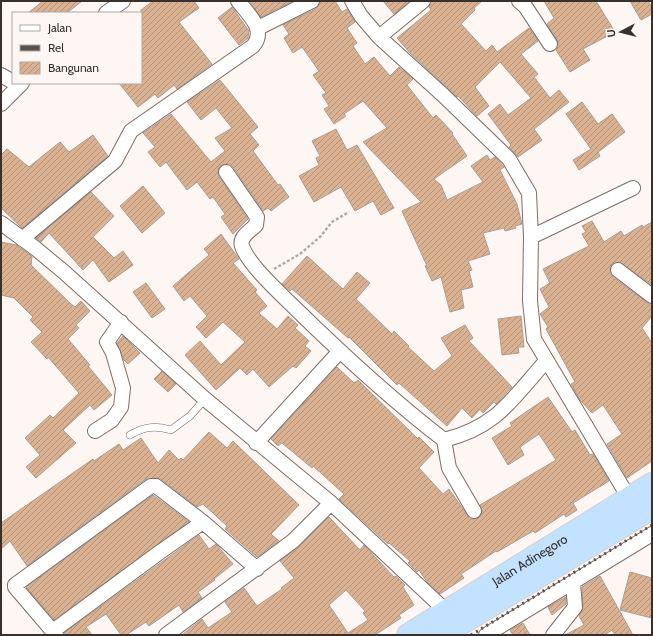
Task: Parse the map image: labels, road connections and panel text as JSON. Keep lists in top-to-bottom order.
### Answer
{
  "streets": {
    "highway": ["Jalan Adinegoro"]
  },
  "legend": ["Jalan", "Rel", "Bangunan"],
  "north": "left"
}
